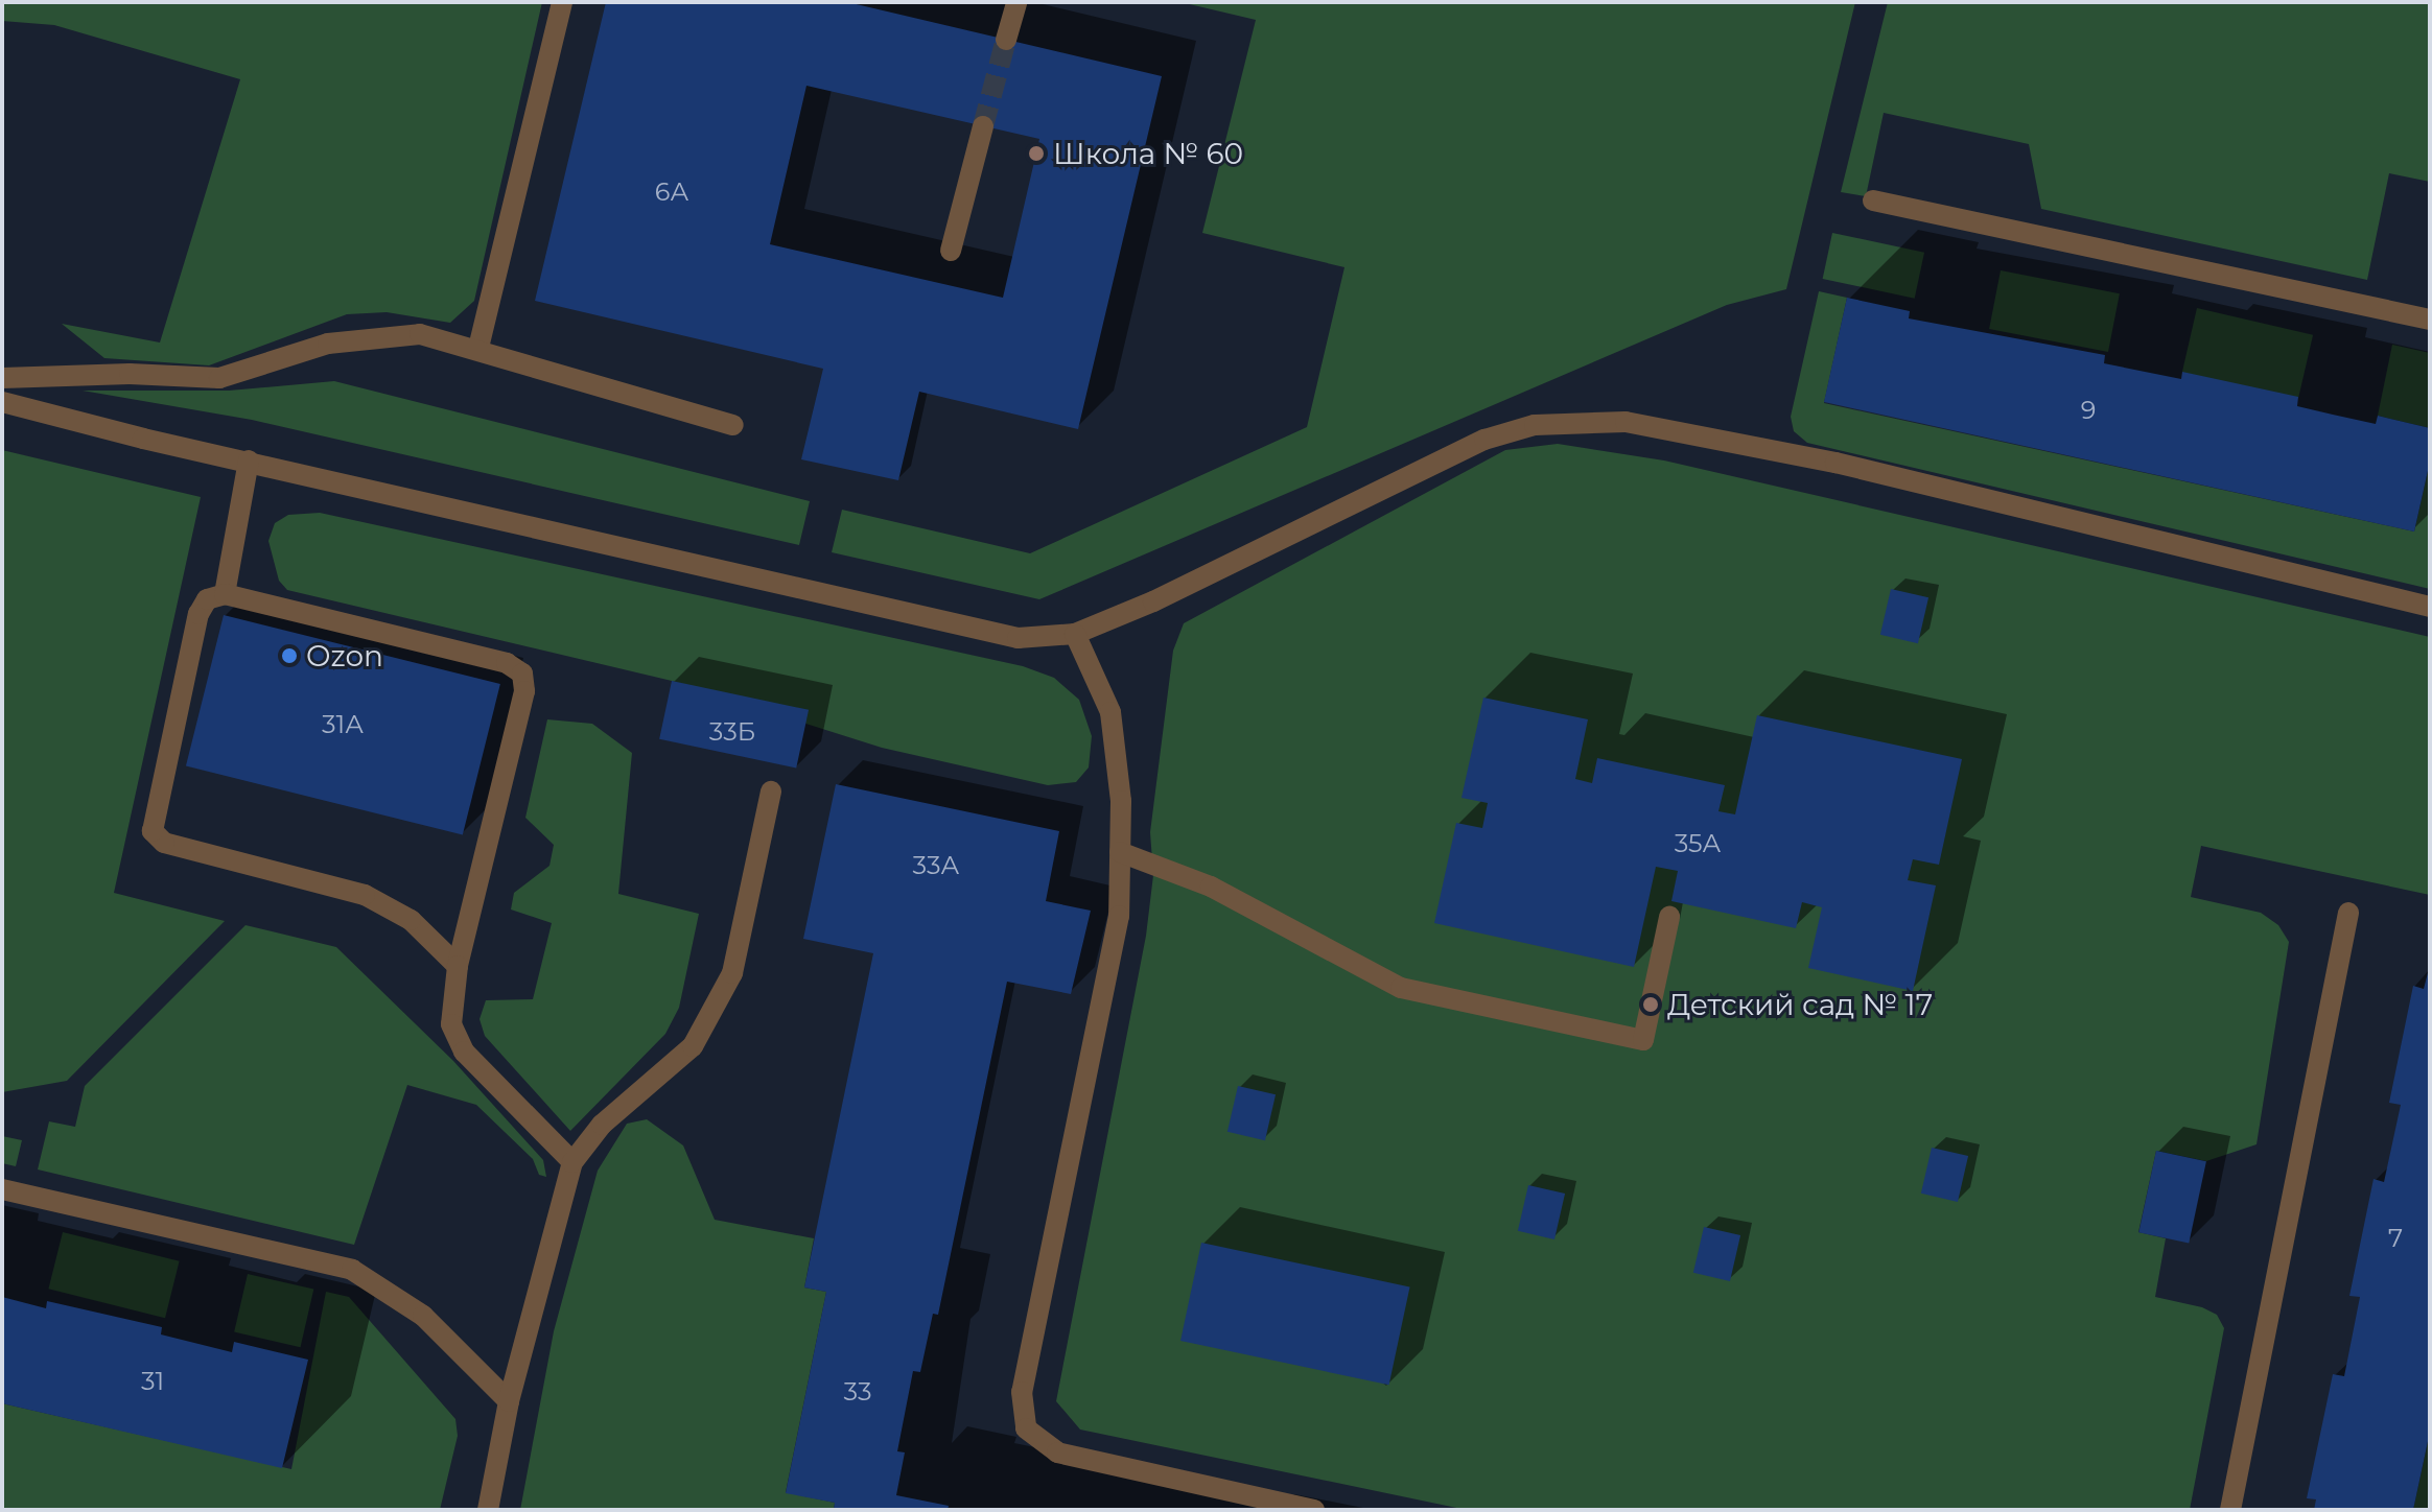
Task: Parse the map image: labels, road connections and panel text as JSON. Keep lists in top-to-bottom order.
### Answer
{
  "places": ["Школа № 60", "Ozon", "Детский сад № 17"],
  "house_numbers": [
    "6А",
    "9",
    "31А",
    "33Б",
    "35А",
    "33А",
    "7",
    "31",
    "33"
  ]
}
